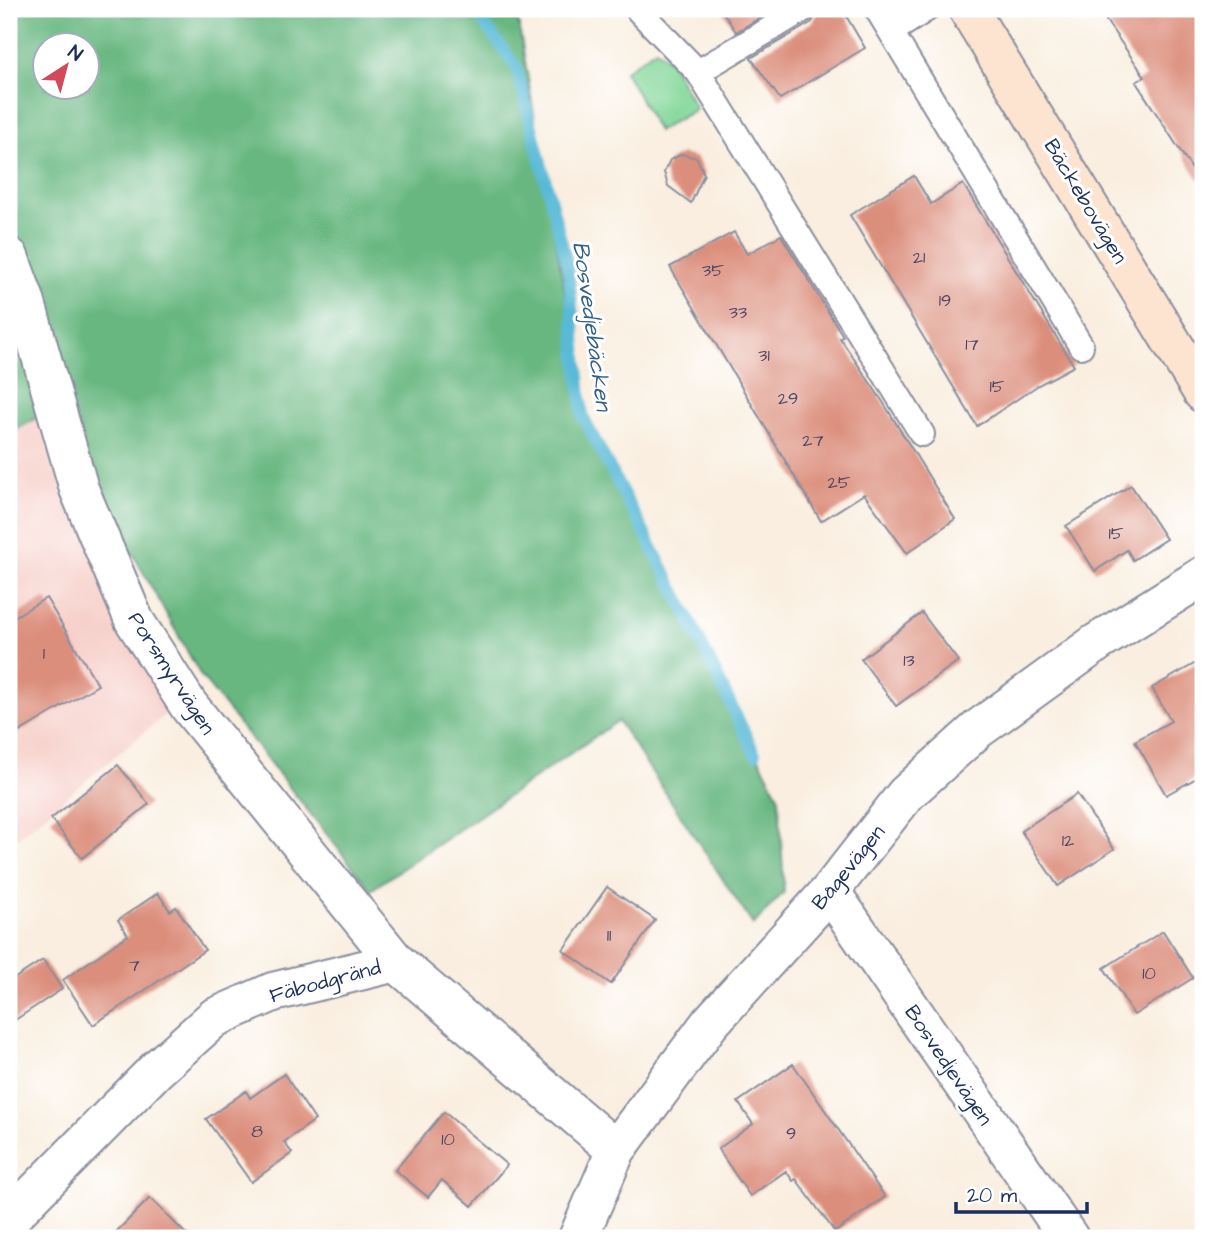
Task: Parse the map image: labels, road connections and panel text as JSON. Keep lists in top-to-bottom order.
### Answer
{
  "streets": {
    "street": [
      "Bäckebovägen",
      "Porsmyrvägen",
      "Bågevägen",
      "Fäbodgränd",
      "Bosvedjevägen"
    ]
  },
  "crossings": [
    ["Porsmyrvägen", "Fäbodgränd"],
    ["Bågevägen", "Fäbodgränd"],
    ["Bågevägen", "Bosvedjevägen"]
  ],
  "water": ["Bosvedjebäcken"],
  "house_numbers": [
    "21",
    "35",
    "19",
    "33",
    "17",
    "31",
    "15",
    "29",
    "27",
    "25",
    "15",
    "1",
    "13",
    "12",
    "11",
    "7",
    "10",
    "8",
    "9",
    "10"
  ],
  "scale_bar": "20 m",
  "north": "top right"
}
